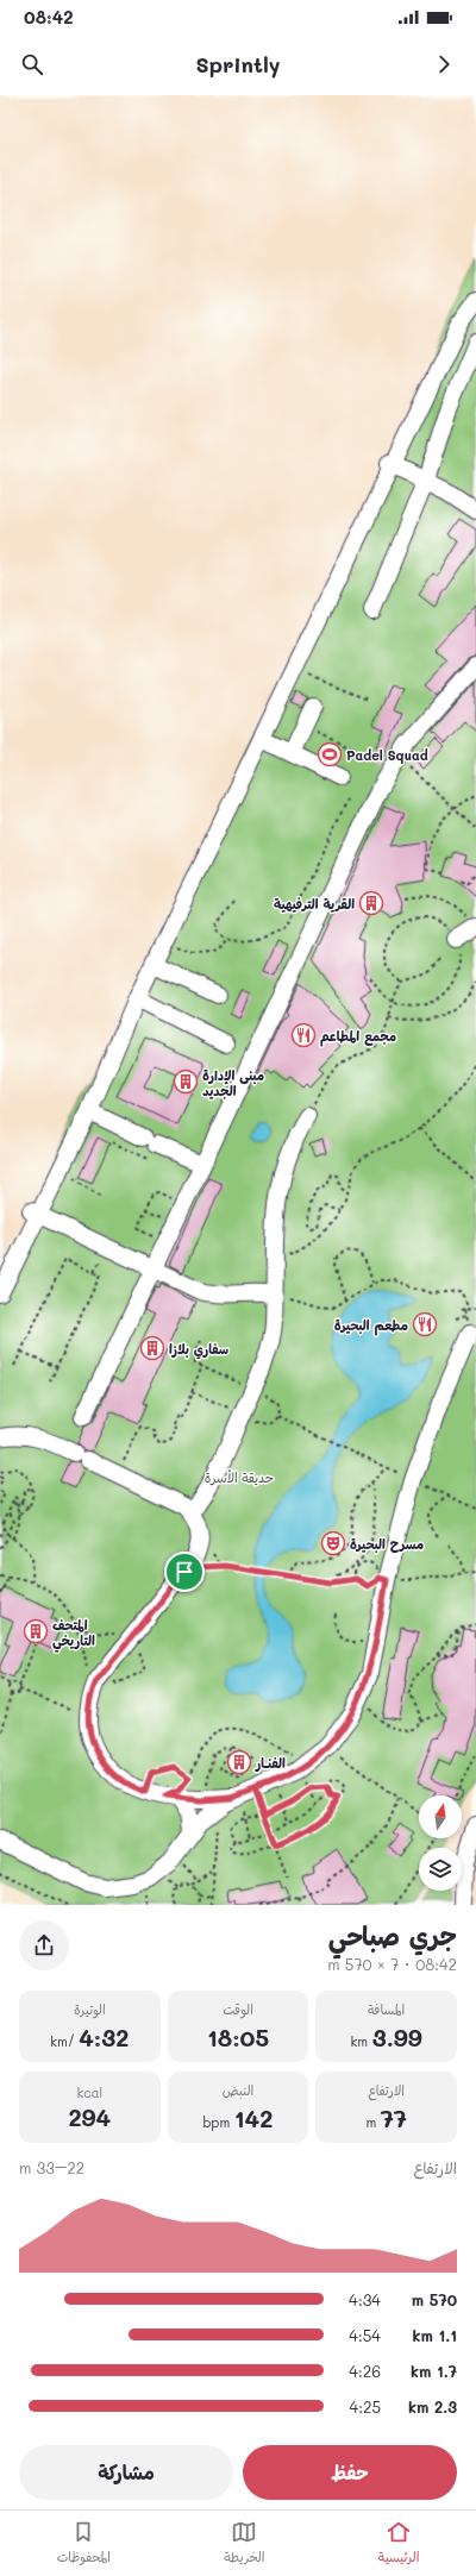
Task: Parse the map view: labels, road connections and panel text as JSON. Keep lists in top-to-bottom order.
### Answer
{
  "parks": ["حديقة الأسرة"],
  "places": {
    "sports": ["Padel Squad"],
    "building": [
      "القرية الترفيهية",
      "مبنى الإدارة الجديد",
      "سفاري بلازا",
      "المتحف التاريخي",
      "الفنـار"
    ],
    "restaurant": ["مجمع المطاعم", "مطعم البحيرة"],
    "theatre": ["مسرح البحيرة"]
  },
  "north": "top",
  "page": {
    "status": "08:42",
    "header": "Sprintly",
    "heading": ["جري صباحي", "08:42 · 7 × 570 m"],
    "stats": [
      ["المسافة", "3.99 km"],
      ["الوقت", "18:05"],
      ["الوتيرة", "4:32 /km"],
      ["الارتفاع", "77 m"],
      ["النبض", "142 bpm"],
      ["kcal", "294"]
    ],
    "chart": ["الارتفاع", "22–33 m"],
    "list": [
      {
        "name": "570 m",
        "note": "4:34"
      },
      {
        "name": "1.1 km",
        "note": "4:54"
      },
      {
        "name": "1.7 km",
        "note": "4:26"
      },
      {
        "name": "2.3 km",
        "note": "4:25"
      }
    ],
    "buttons": ["حفظ", "مشاركة"],
    "tabs": ["الرئيسية", "الخريطة", "المحفوظات"]
  }
}
